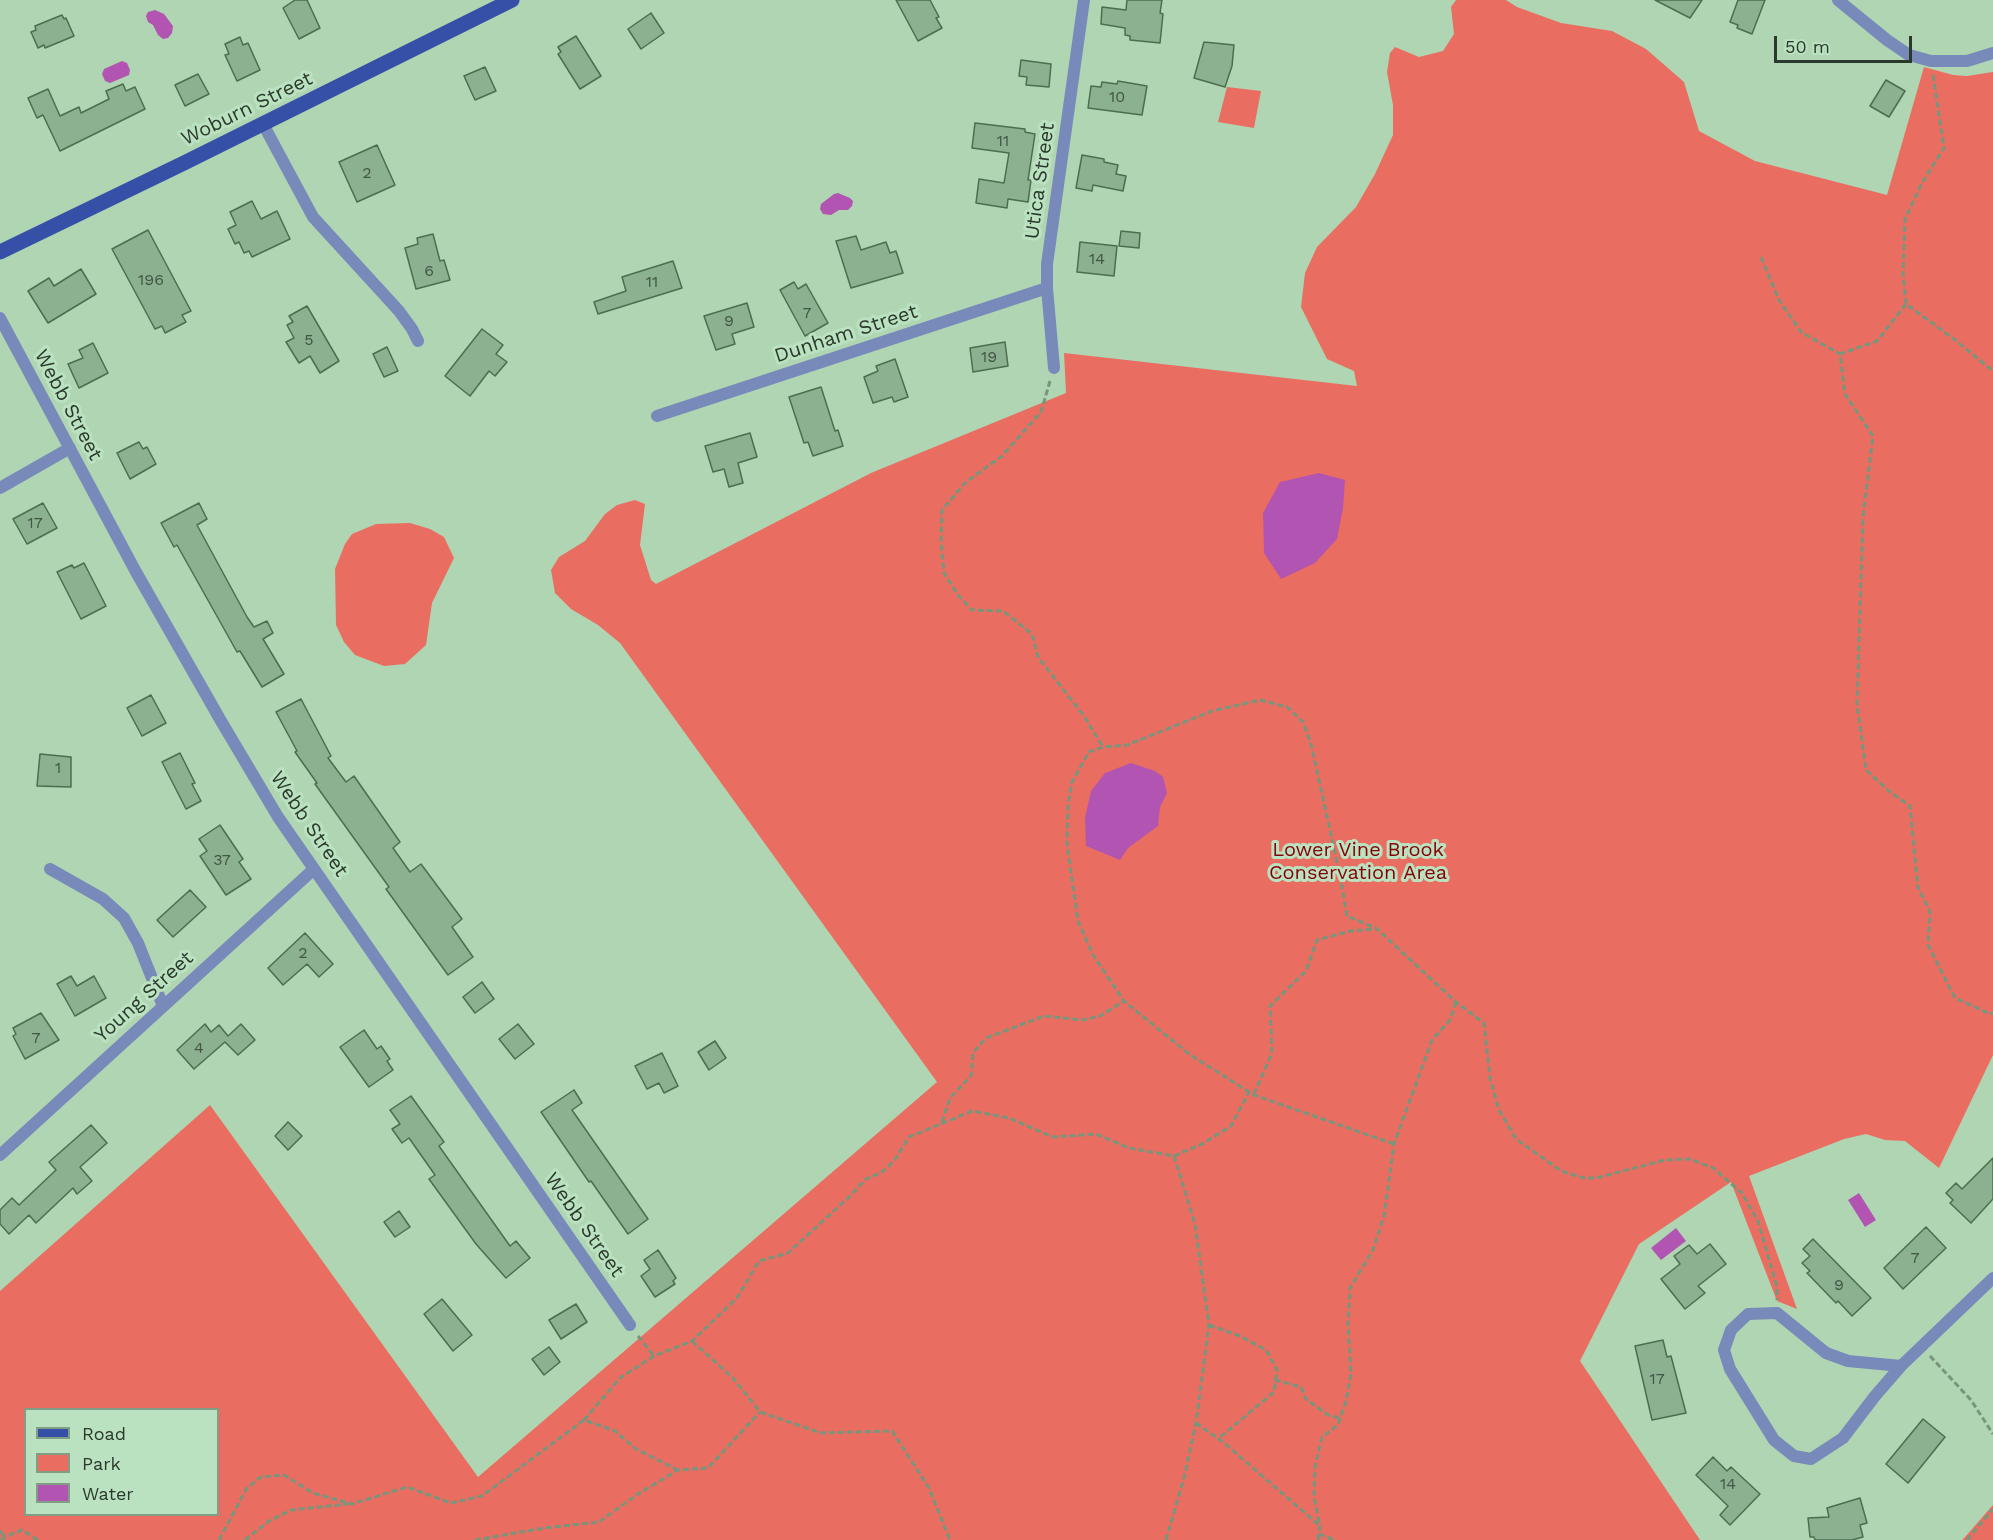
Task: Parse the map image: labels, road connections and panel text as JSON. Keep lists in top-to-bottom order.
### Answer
{
  "streets": {
    "main road": ["Woburn Street"],
    "street": [
      "Utica Street",
      "Dunham Street",
      "Webb Street",
      "Young Street"
    ]
  },
  "crossings": [
    ["Utica Street", "Dunham Street"],
    ["Webb Street", "Young Street"]
  ],
  "parks": ["Lower Vine Brook Conservation Area"],
  "house_numbers": [
    "10",
    "11",
    "2",
    "14",
    "6",
    "196",
    "11",
    "7",
    "9",
    "5",
    "19",
    "17",
    "1",
    "37",
    "2",
    "7",
    "4",
    "7",
    "9",
    "17",
    "14"
  ],
  "legend": ["Road", "Park", "Water"],
  "scale_bar": "50 m"
}
